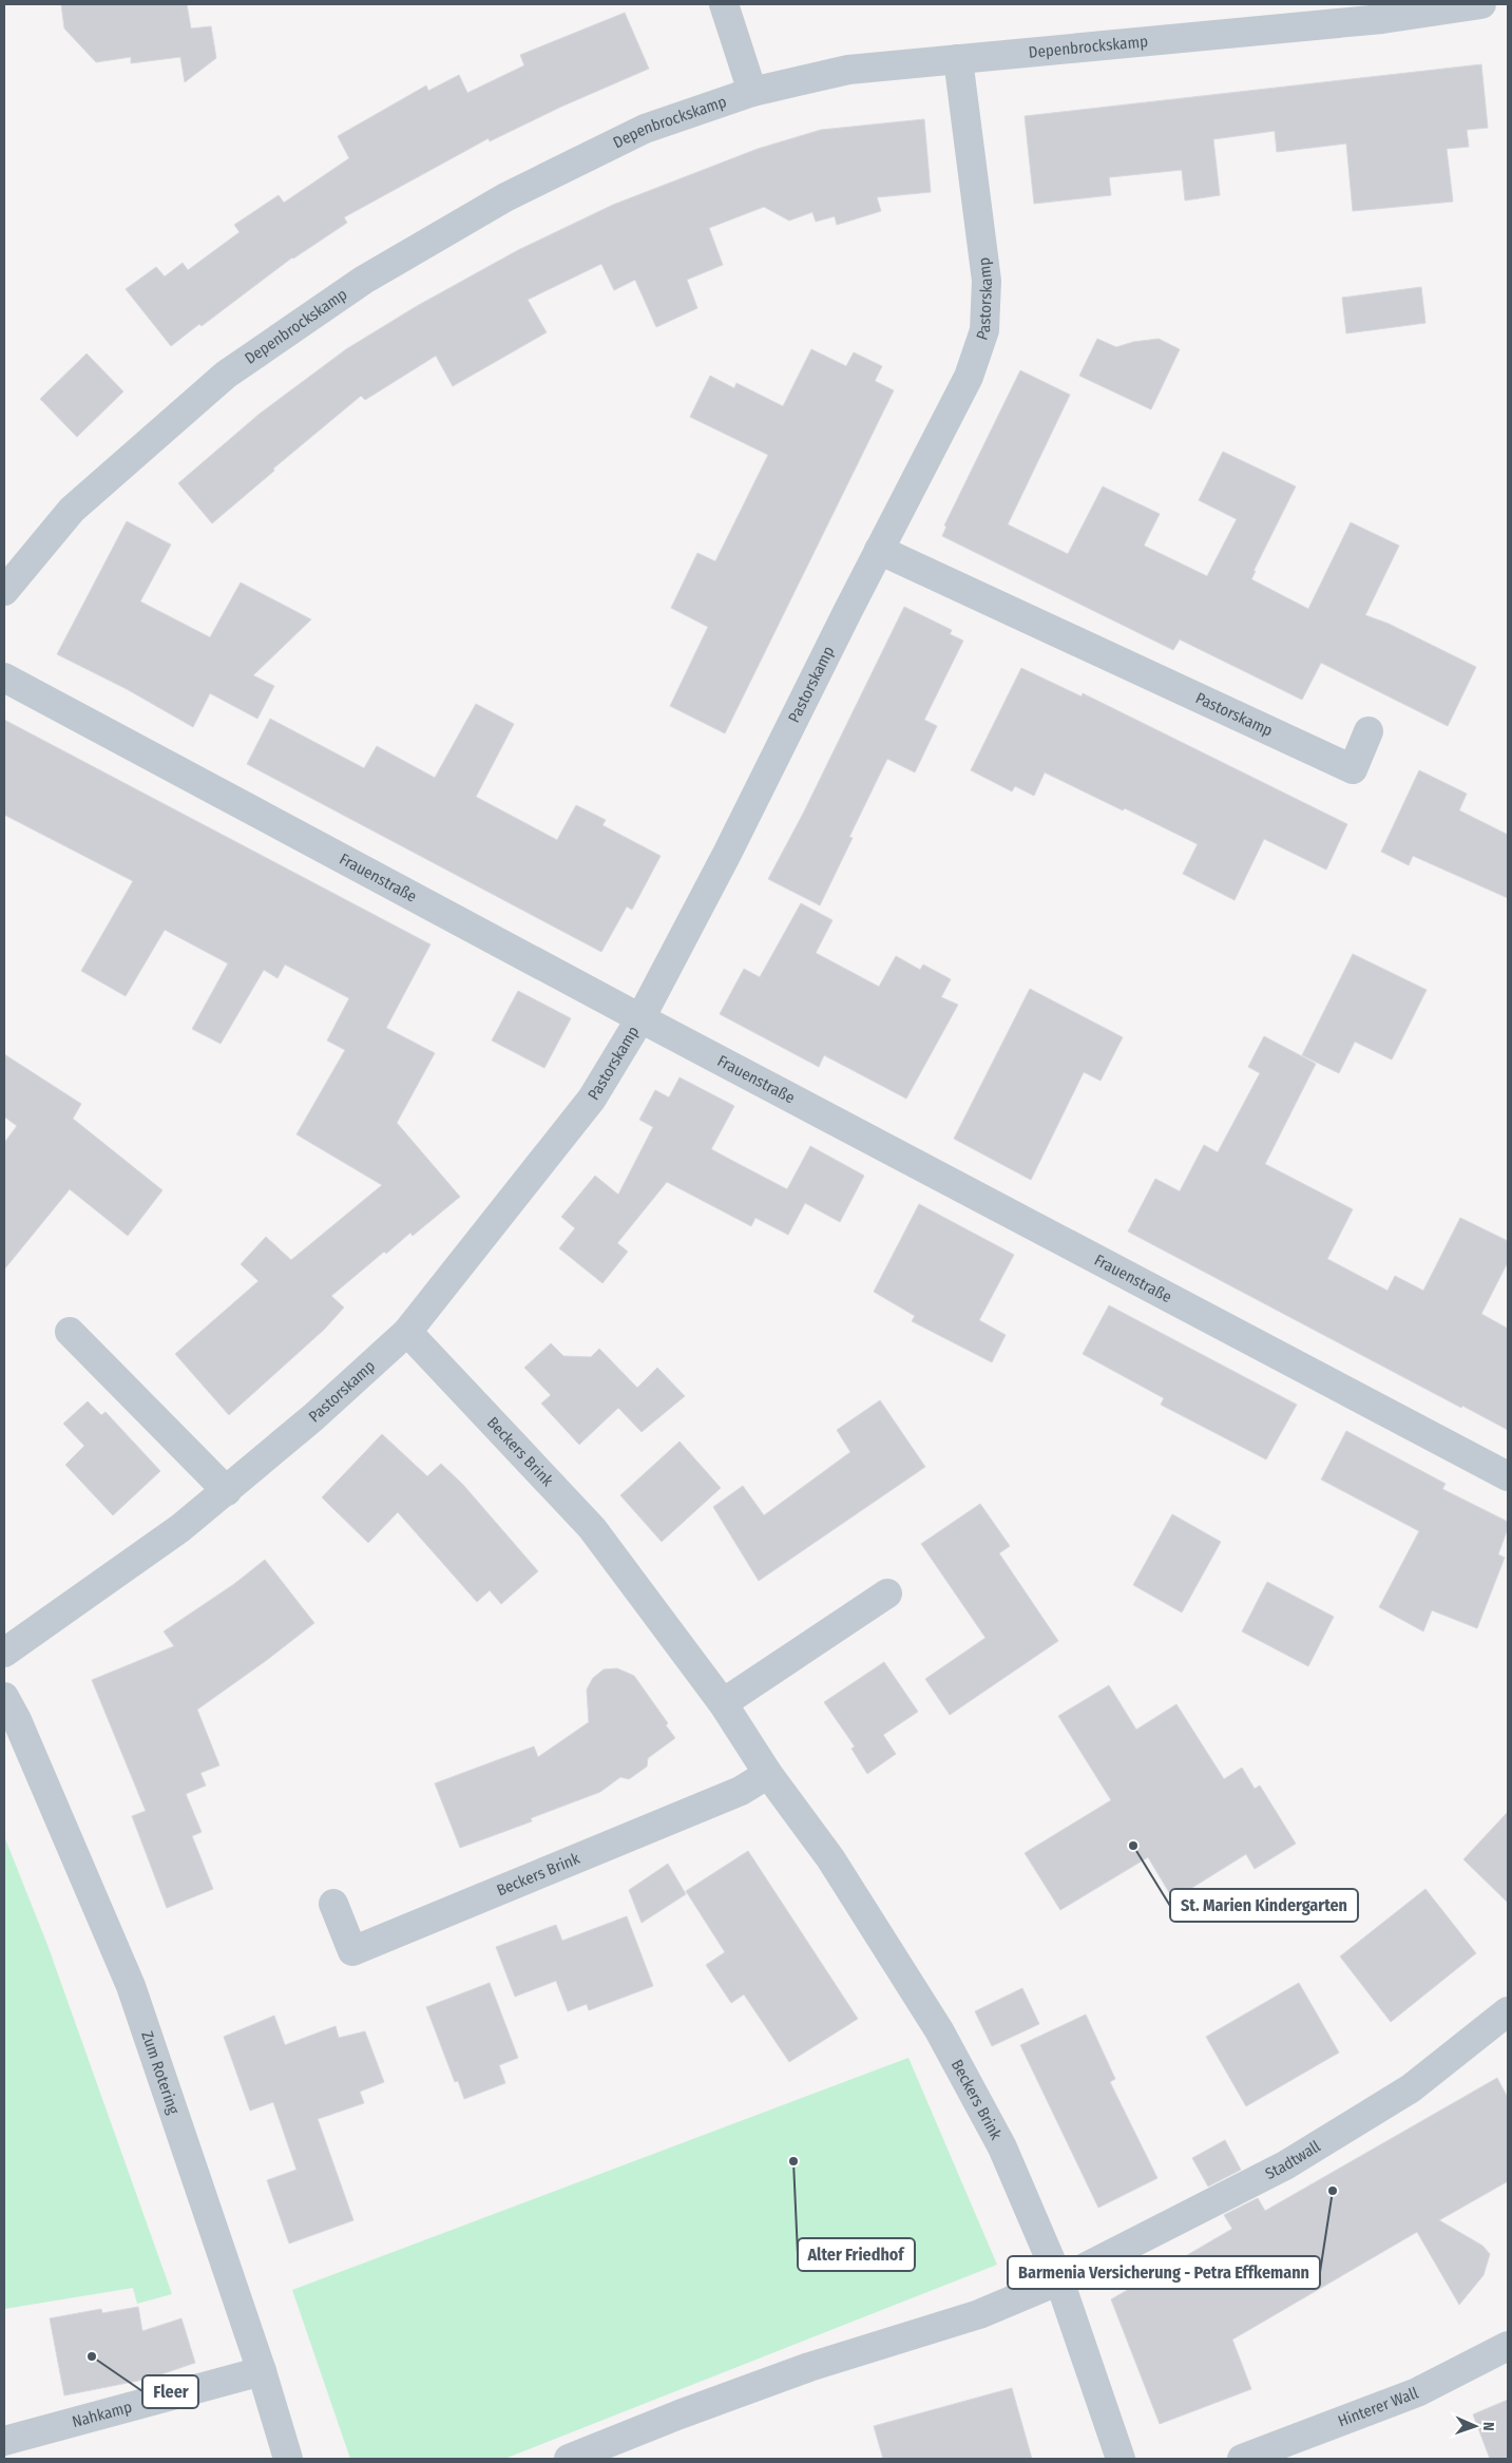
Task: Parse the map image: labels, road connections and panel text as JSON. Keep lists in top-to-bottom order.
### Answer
{
  "streets": {
    "street": [
      "Depenbrockskamp",
      "Pastorskamp",
      "Frauenstraße",
      "Beckers Brink",
      "Zum Rotering",
      "Stadtwall",
      "Hinterer Wall",
      "Nahkamp"
    ]
  },
  "crossings": [
    ["Depenbrockskamp", "Pastorskamp"],
    ["Pastorskamp", "Frauenstraße"],
    ["Pastorskamp", "Beckers Brink"],
    ["Beckers Brink", "Stadtwall"],
    ["Zum Rotering", "Nahkamp"]
  ],
  "places": [
    "St. Marien Kindergarten",
    "Alter Friedhof",
    "Barmenia Versicherung - Petra Effkemann",
    "Fleer"
  ],
  "north": "right"
}
